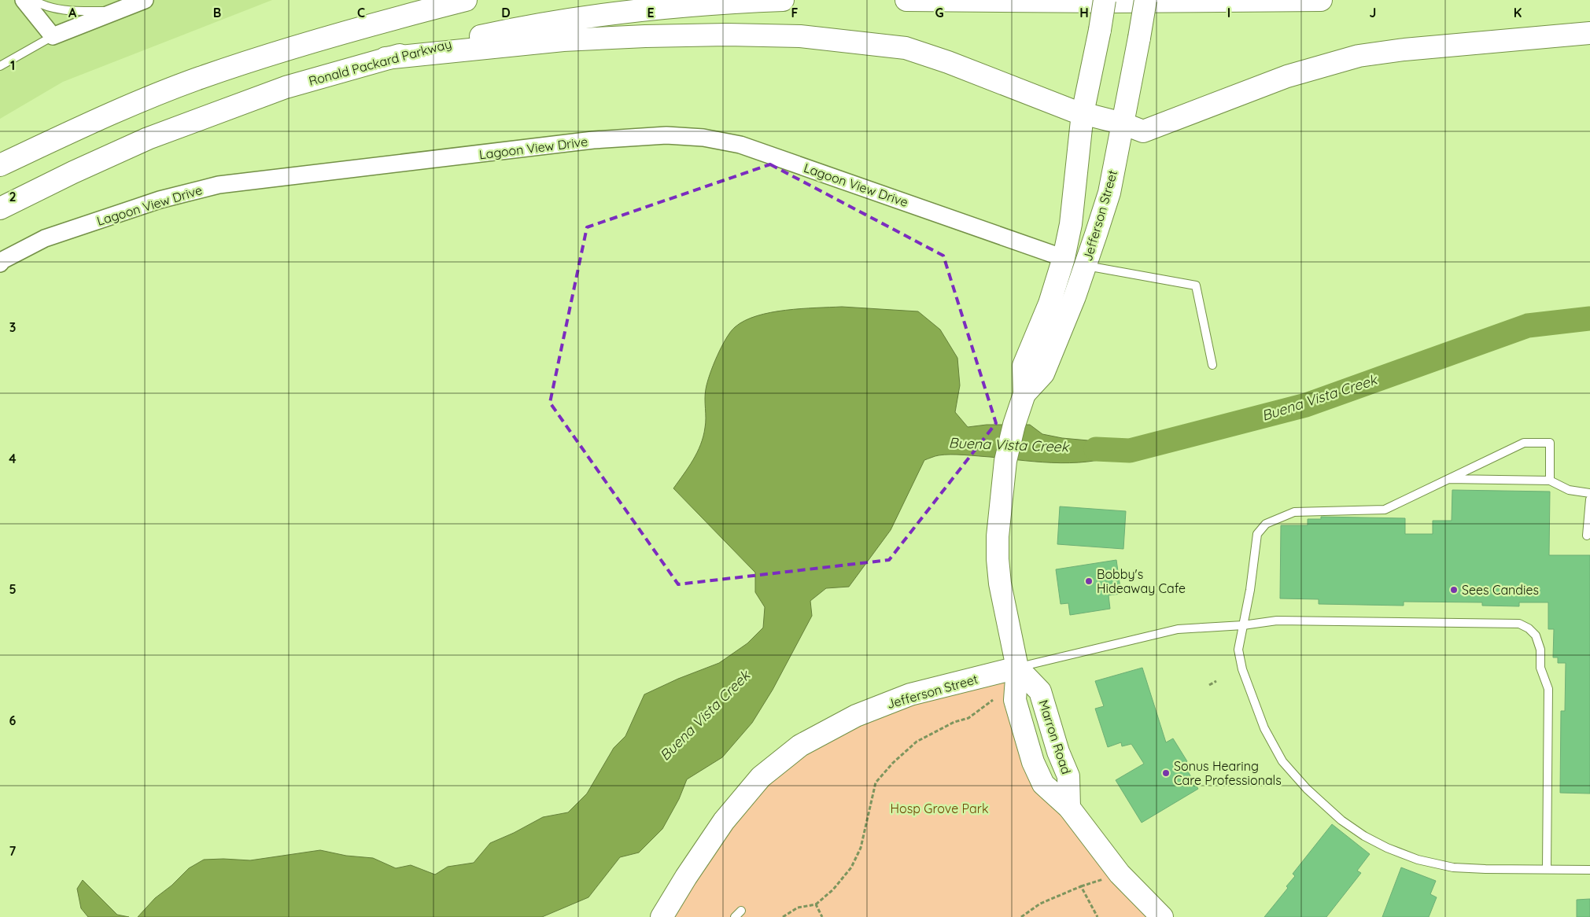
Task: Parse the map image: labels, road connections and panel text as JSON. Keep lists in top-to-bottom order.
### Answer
{
  "streets": {
    "main road": ["Ronald Packard Parkway", "Jefferson Street", "Marron Road"],
    "street": ["Lagoon View Drive"]
  },
  "crossings": [
    ["Lagoon View Drive", "Jefferson Street"],
    ["Jefferson Street", "Marron Road"]
  ],
  "water": ["Buena Vista Creek"],
  "parks": ["Hosp Grove Park"],
  "places": ["Bobby's Hideaway Cafe", "Sees Candies", "Sonus Hearing Care Professionals"],
  "grid": {
    "columns": [
      "A",
      "B",
      "C",
      "D",
      "E",
      "F",
      "G",
      "H",
      "I",
      "J",
      "K"
    ],
    "rows": [
      "1",
      "2",
      "3",
      "4",
      "5",
      "6",
      "7"
    ]
  }
}
